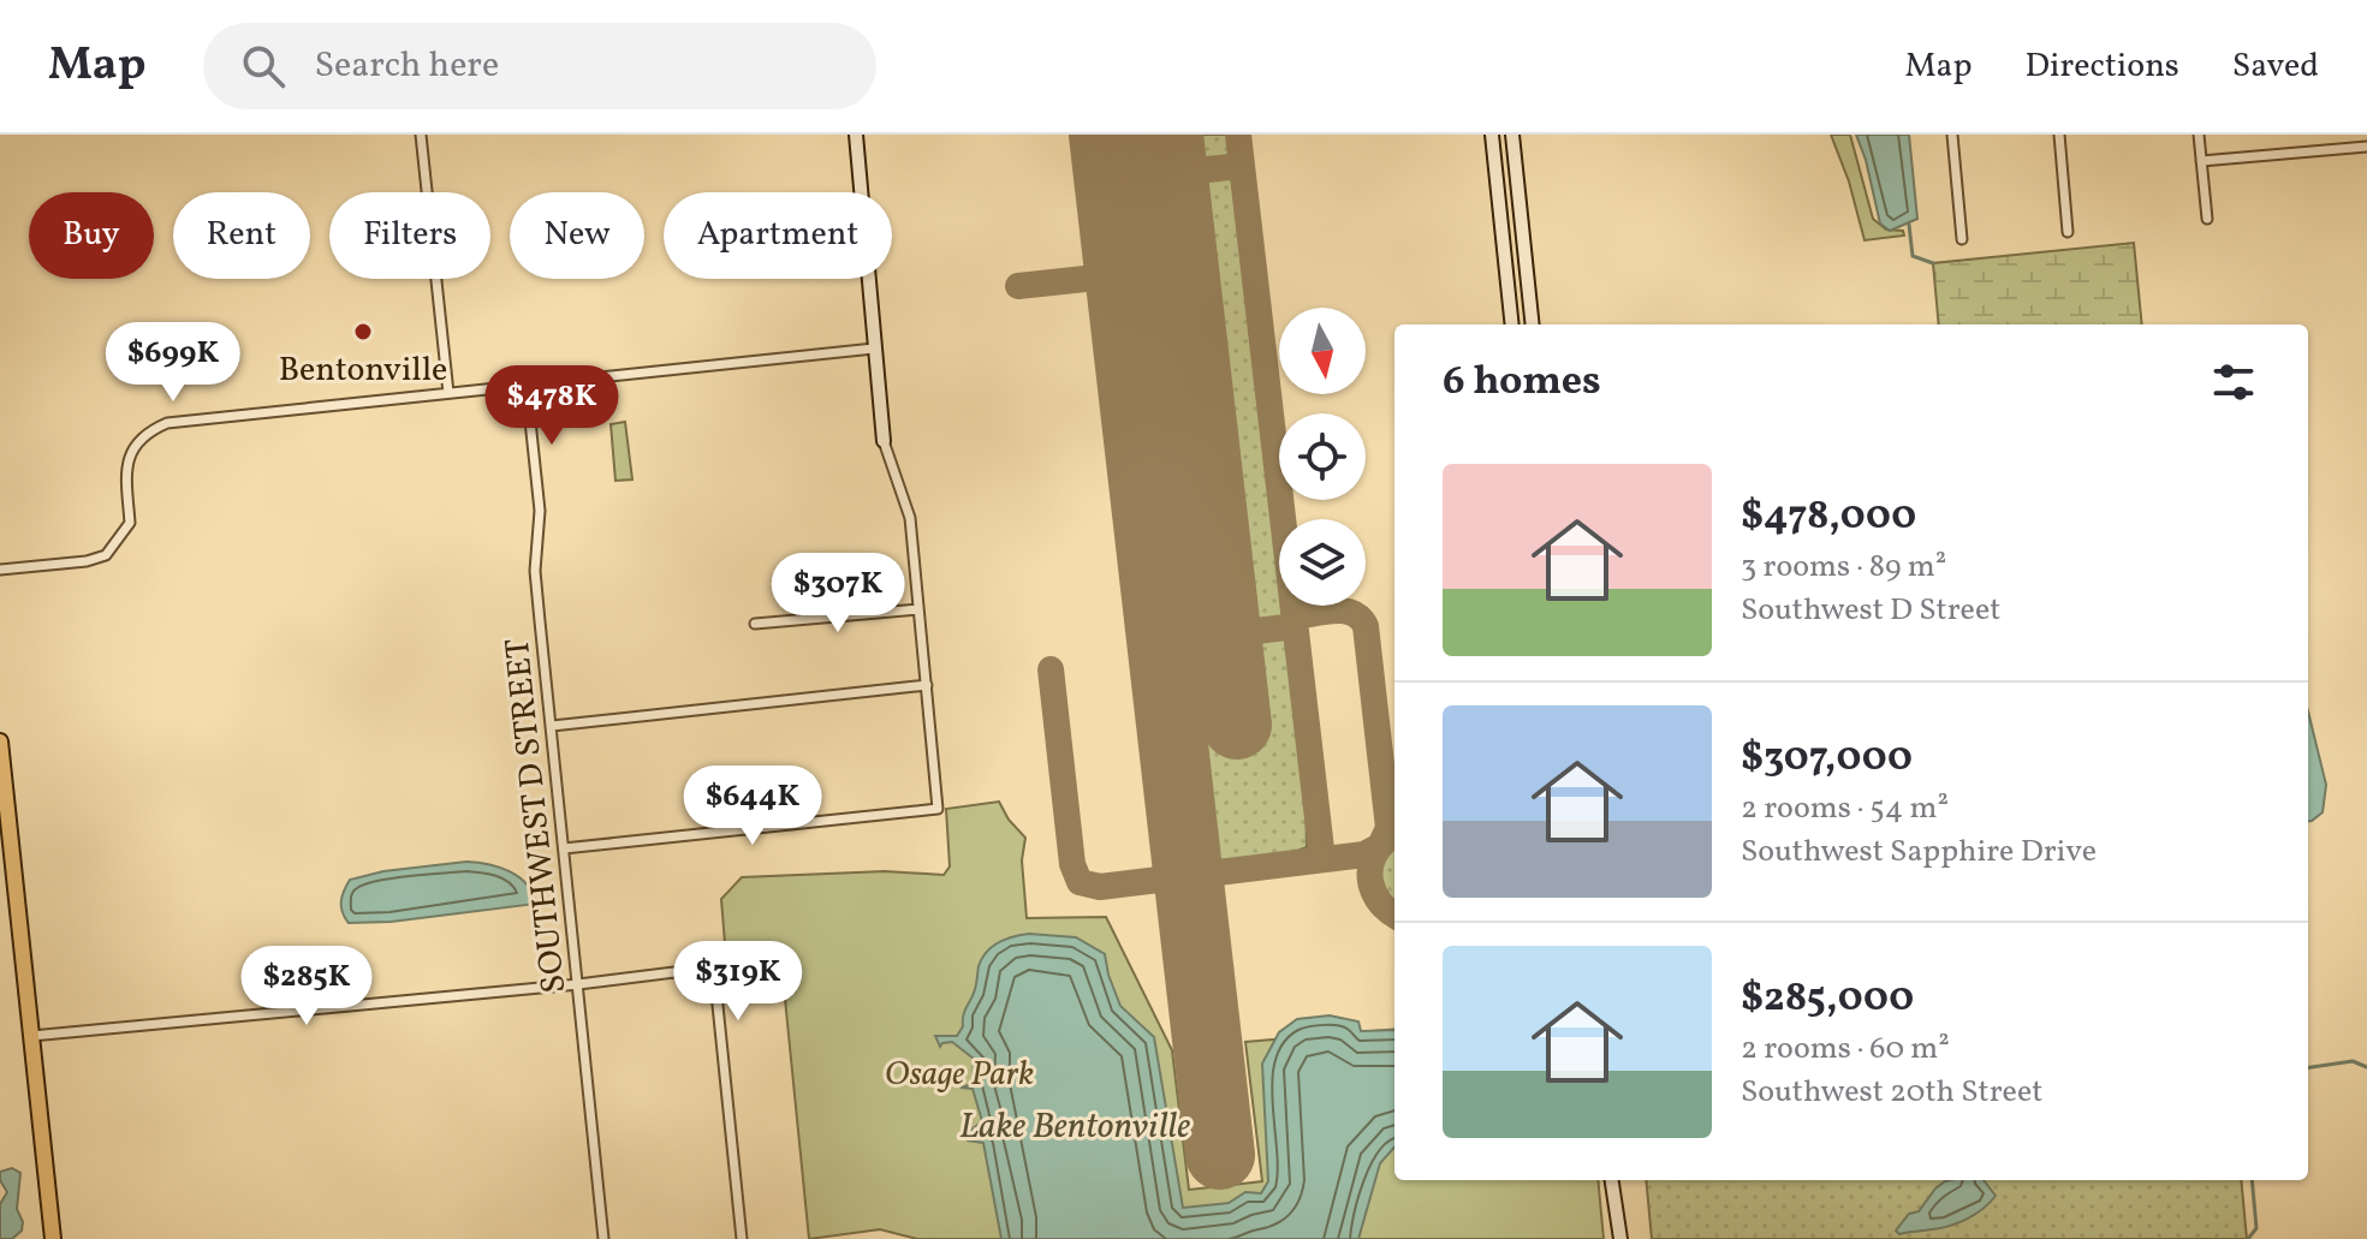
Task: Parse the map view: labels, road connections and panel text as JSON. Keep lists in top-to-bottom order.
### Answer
{
  "streets": {
    "street": ["SOUTHWEST D STREET"]
  },
  "water": ["Lake Bentonville"],
  "parks": ["Osage Park"],
  "places": ["Bentonville"],
  "north": "bottom",
  "page": {
    "header": "Map",
    "search": "Search here",
    "nav": ["Map", "Directions", "Saved"],
    "chip": [
      "Buy",
      "Rent",
      "Filters",
      "New",
      "Apartment"
    ],
    "price": [
      "$699K",
      "$478K",
      "$307K",
      "$644K",
      "$319K",
      "$285K"
    ],
    "heading": "6 homes",
    "list": [
      {
        "name": "$478,000",
        "note": "3 rooms · 89 m² · Southwest D Street"
      },
      {
        "name": "$307,000",
        "note": "2 rooms · 54 m² · Southwest Sapphire Drive"
      },
      {
        "name": "$285,000",
        "note": "2 rooms · 60 m² · Southwest 20th Street"
      }
    ]
  }
}
